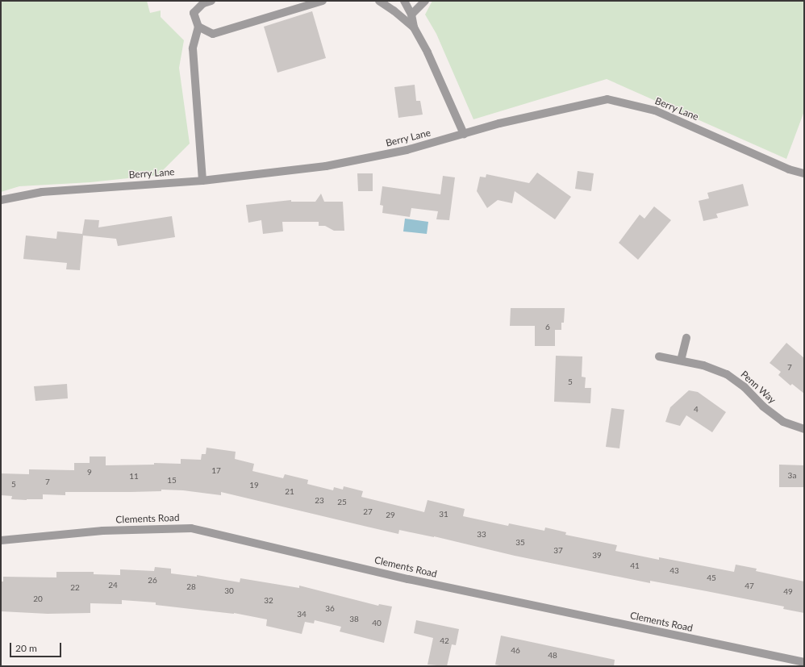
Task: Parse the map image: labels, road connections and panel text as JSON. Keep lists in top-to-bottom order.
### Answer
{
  "streets": {
    "street": ["Berry Lane", "Penn Way", "Clements Road"]
  },
  "house_numbers": [
    "6",
    "7",
    "5",
    "4",
    "17",
    "9",
    "3a",
    "11",
    "15",
    "7",
    "5",
    "19",
    "21",
    "23",
    "25",
    "27",
    "31",
    "29",
    "33",
    "35",
    "37",
    "39",
    "41",
    "43",
    "45",
    "26",
    "24",
    "47",
    "28",
    "22",
    "30",
    "49",
    "20",
    "32",
    "36",
    "34",
    "38",
    "40",
    "42",
    "46",
    "48"
  ],
  "scale_bar": "20 m"
}
